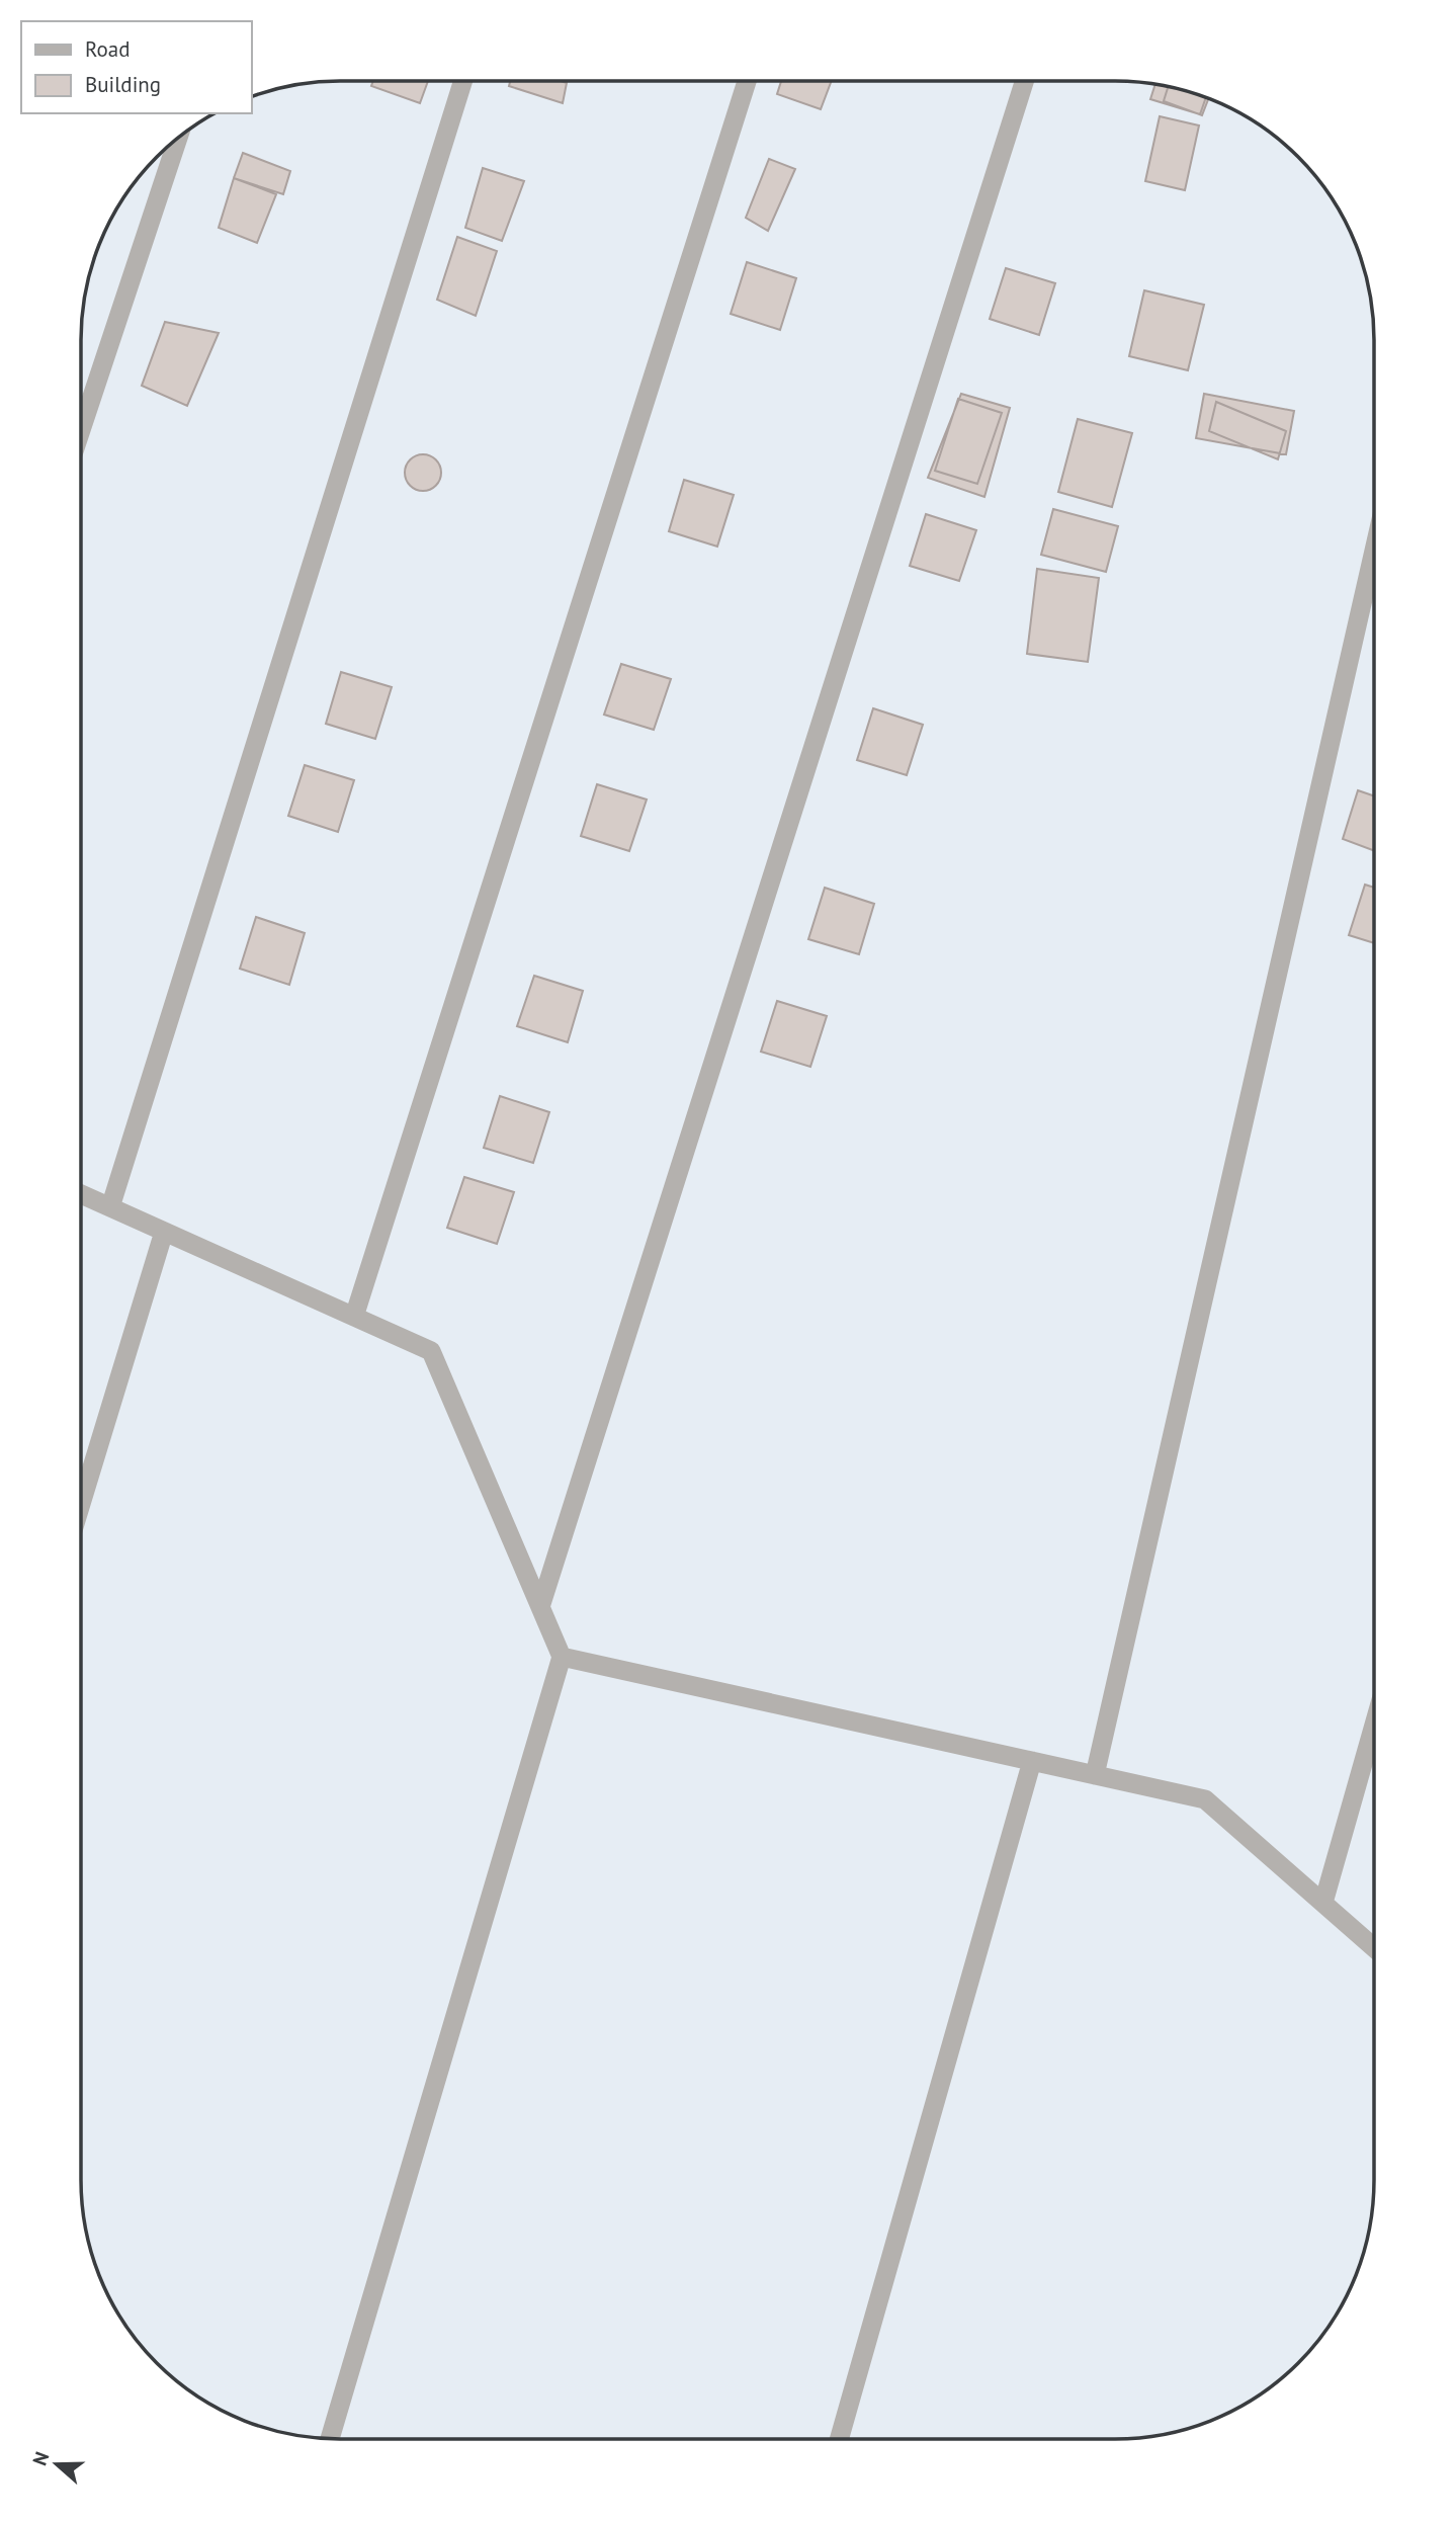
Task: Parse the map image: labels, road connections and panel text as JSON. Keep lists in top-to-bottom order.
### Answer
{
  "legend": ["Road", "Building"],
  "north": "left"
}
